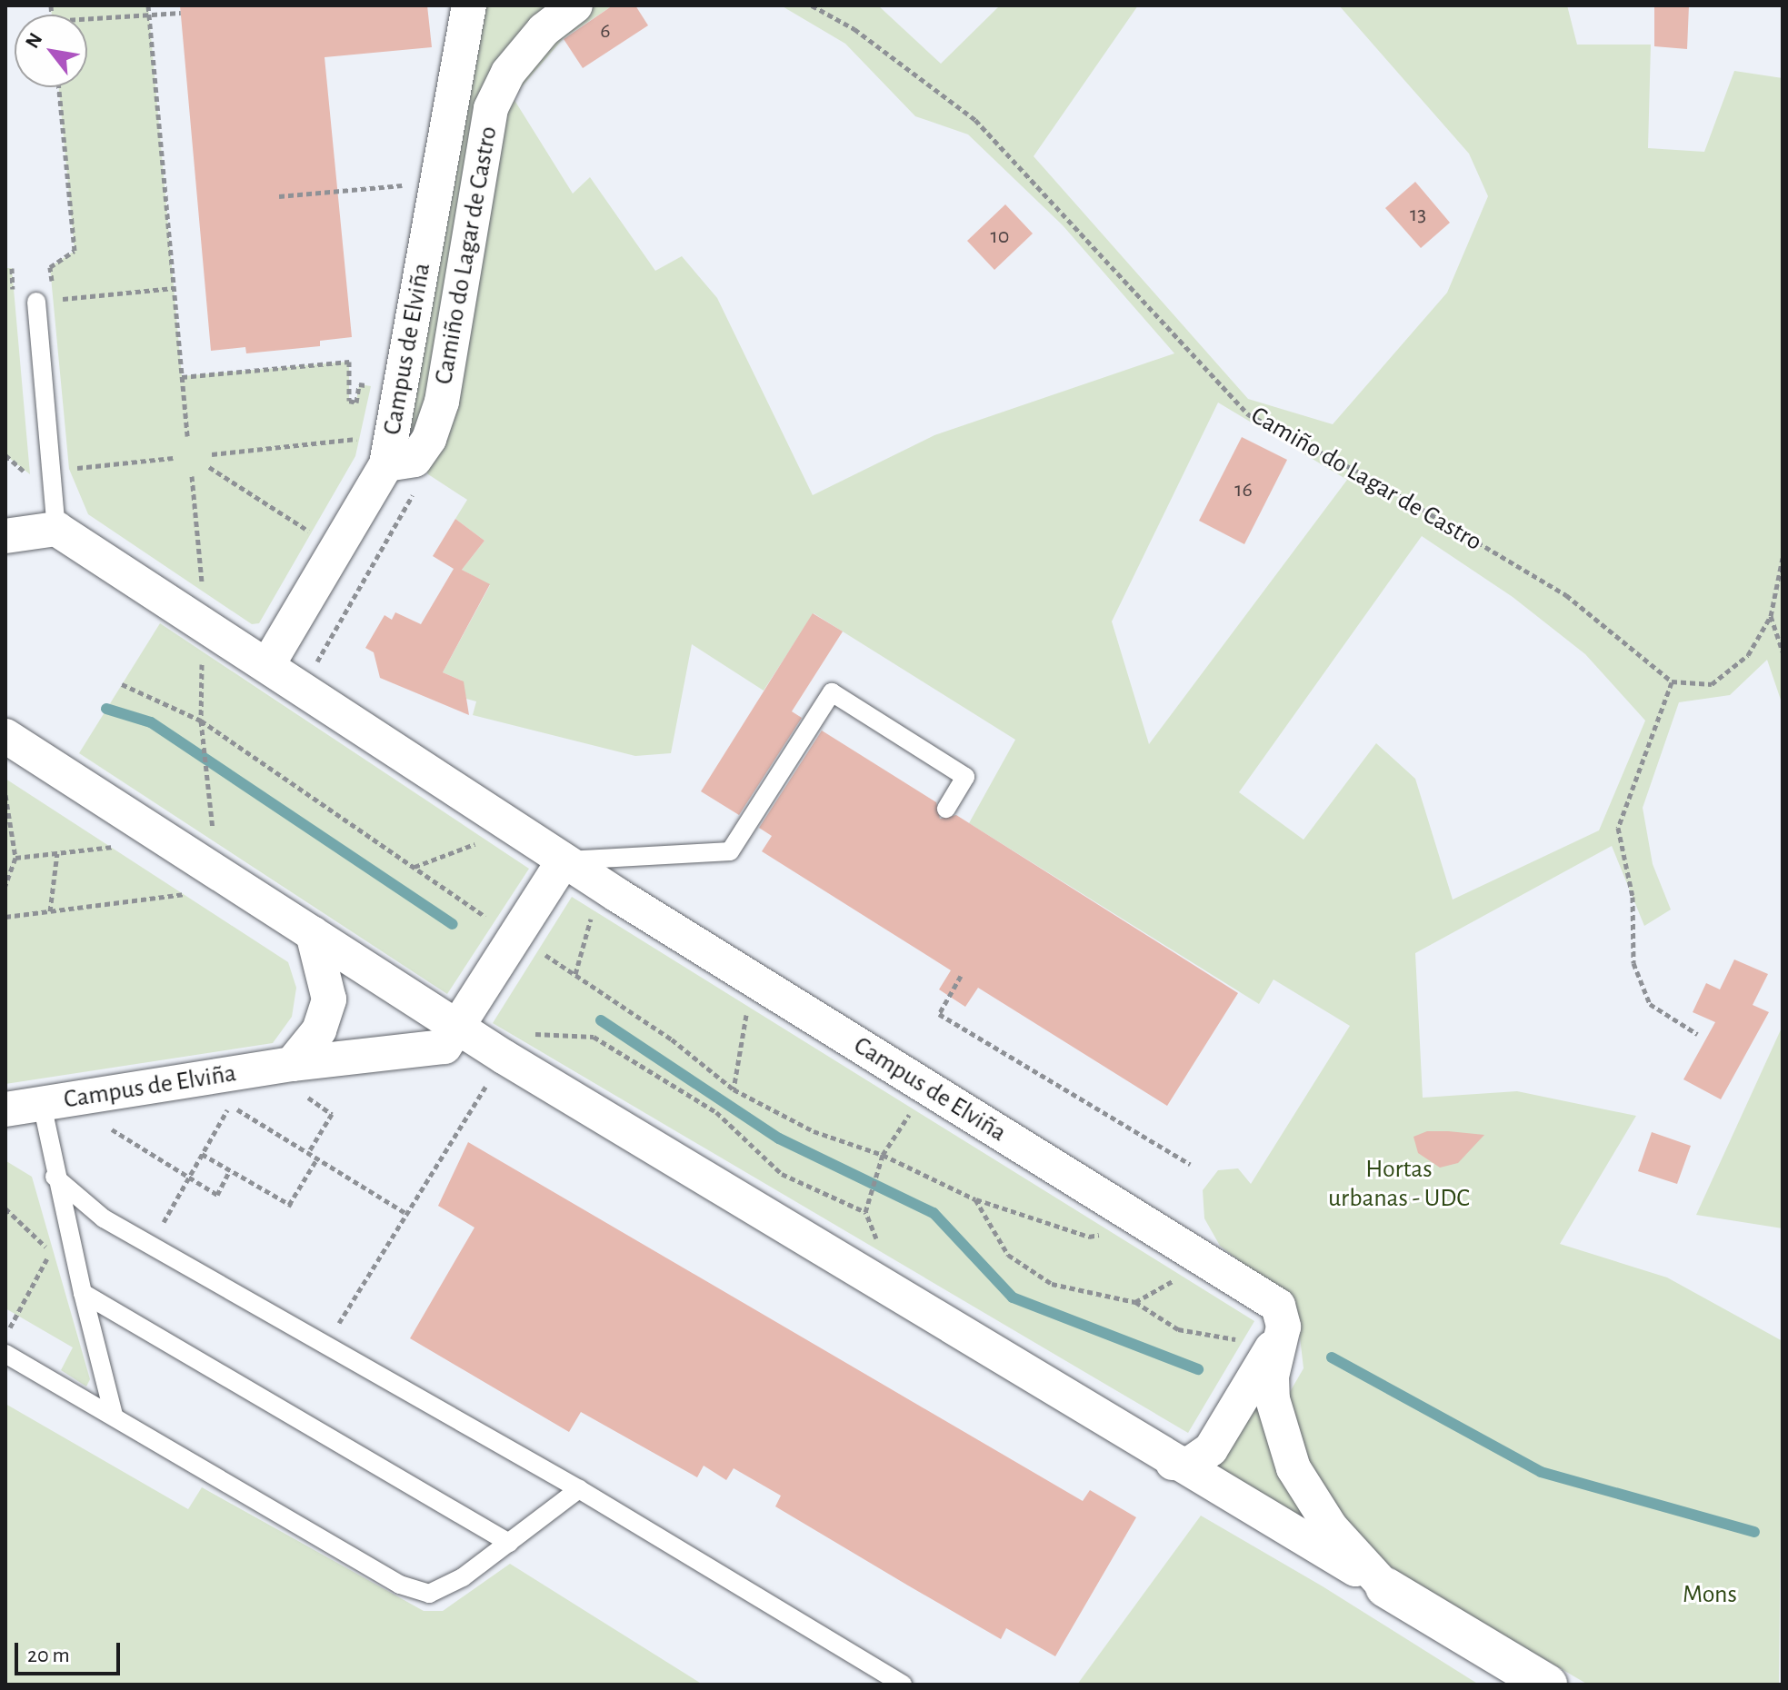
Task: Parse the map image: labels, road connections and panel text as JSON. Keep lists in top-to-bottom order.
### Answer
{
  "streets": {
    "street": ["Camiño do Lagar de Castro", "Campus de Elviña"]
  },
  "crossings": [
    ["Camiño do Lagar de Castro", "Campus de Elviña"]
  ],
  "parks": ["Hortas urbanas - UDC", "Mons"],
  "house_numbers": [
    "6",
    "13",
    "10",
    "16"
  ],
  "scale_bar": "20 m",
  "north": "top left"
}
